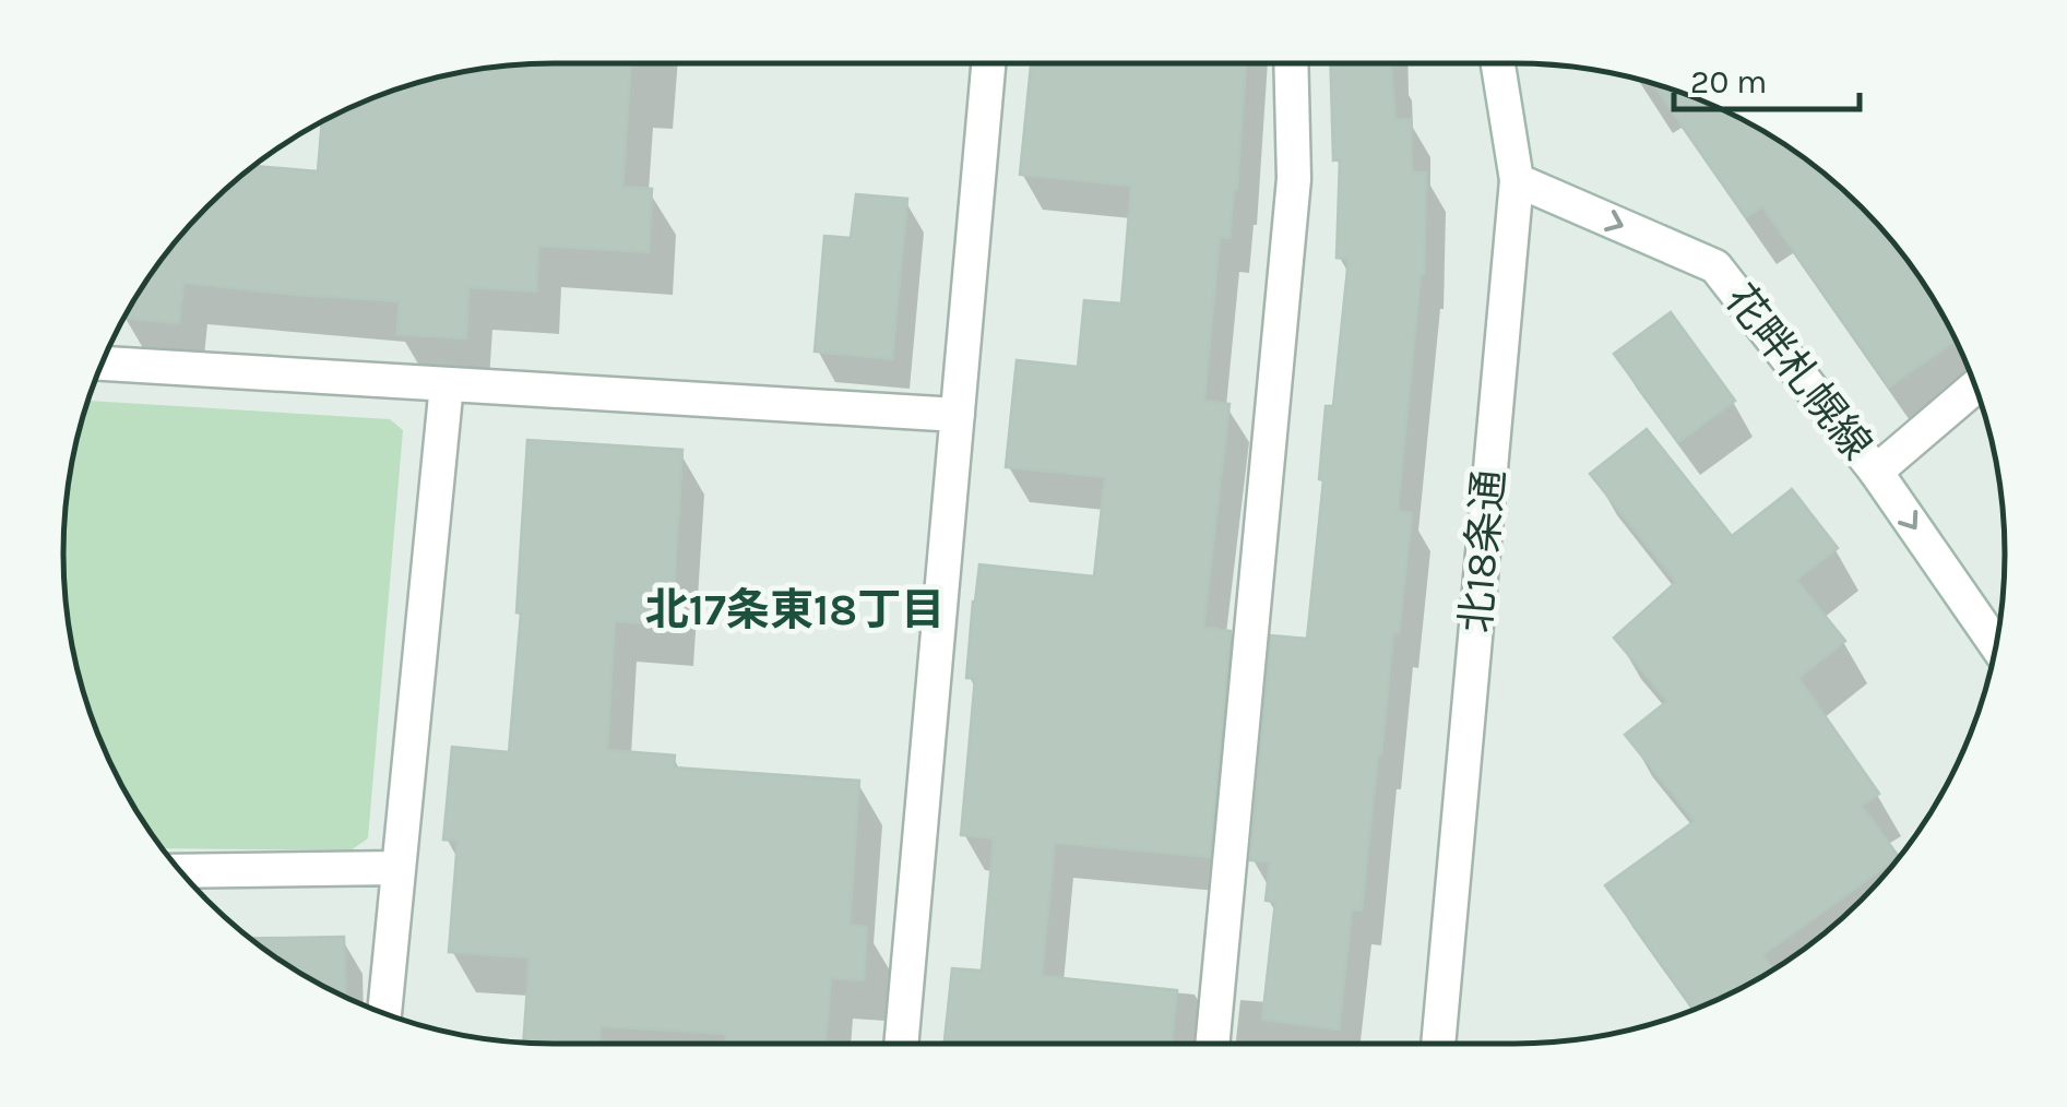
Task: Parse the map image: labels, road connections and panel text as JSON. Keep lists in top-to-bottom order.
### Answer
{
  "streets": {
    "street": ["花畔札幌線", "北18条通"]
  },
  "crossings": [
    ["花畔札幌線", "北18条通"]
  ],
  "one_way": ["花畔札幌線"],
  "districts": ["北17条東18丁目"],
  "scale_bar": "20 m"
}
